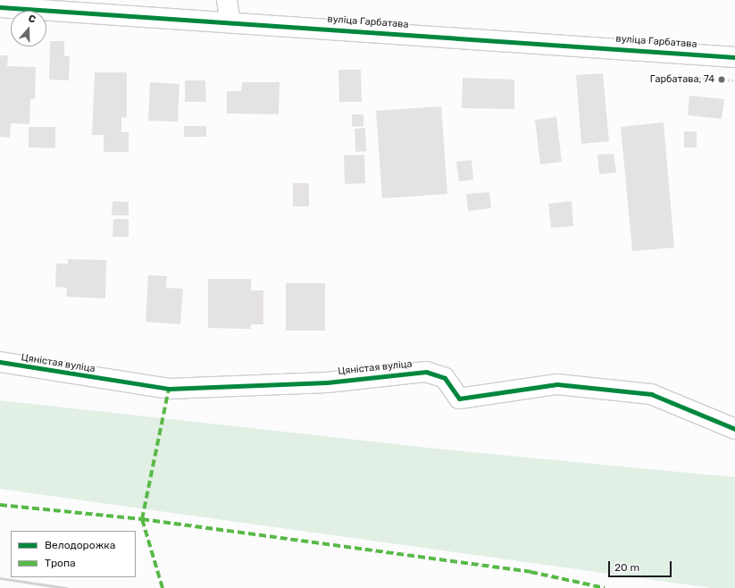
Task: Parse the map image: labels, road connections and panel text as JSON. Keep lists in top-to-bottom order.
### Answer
{
  "streets": {
    "street": ["вуліца Гарбатава", "Цяністая вуліца"]
  },
  "places": ["Гарбатава, 74"],
  "legend": ["Велодорожка", "Тропа"],
  "scale_bar": "20 m",
  "north": "top"
}
